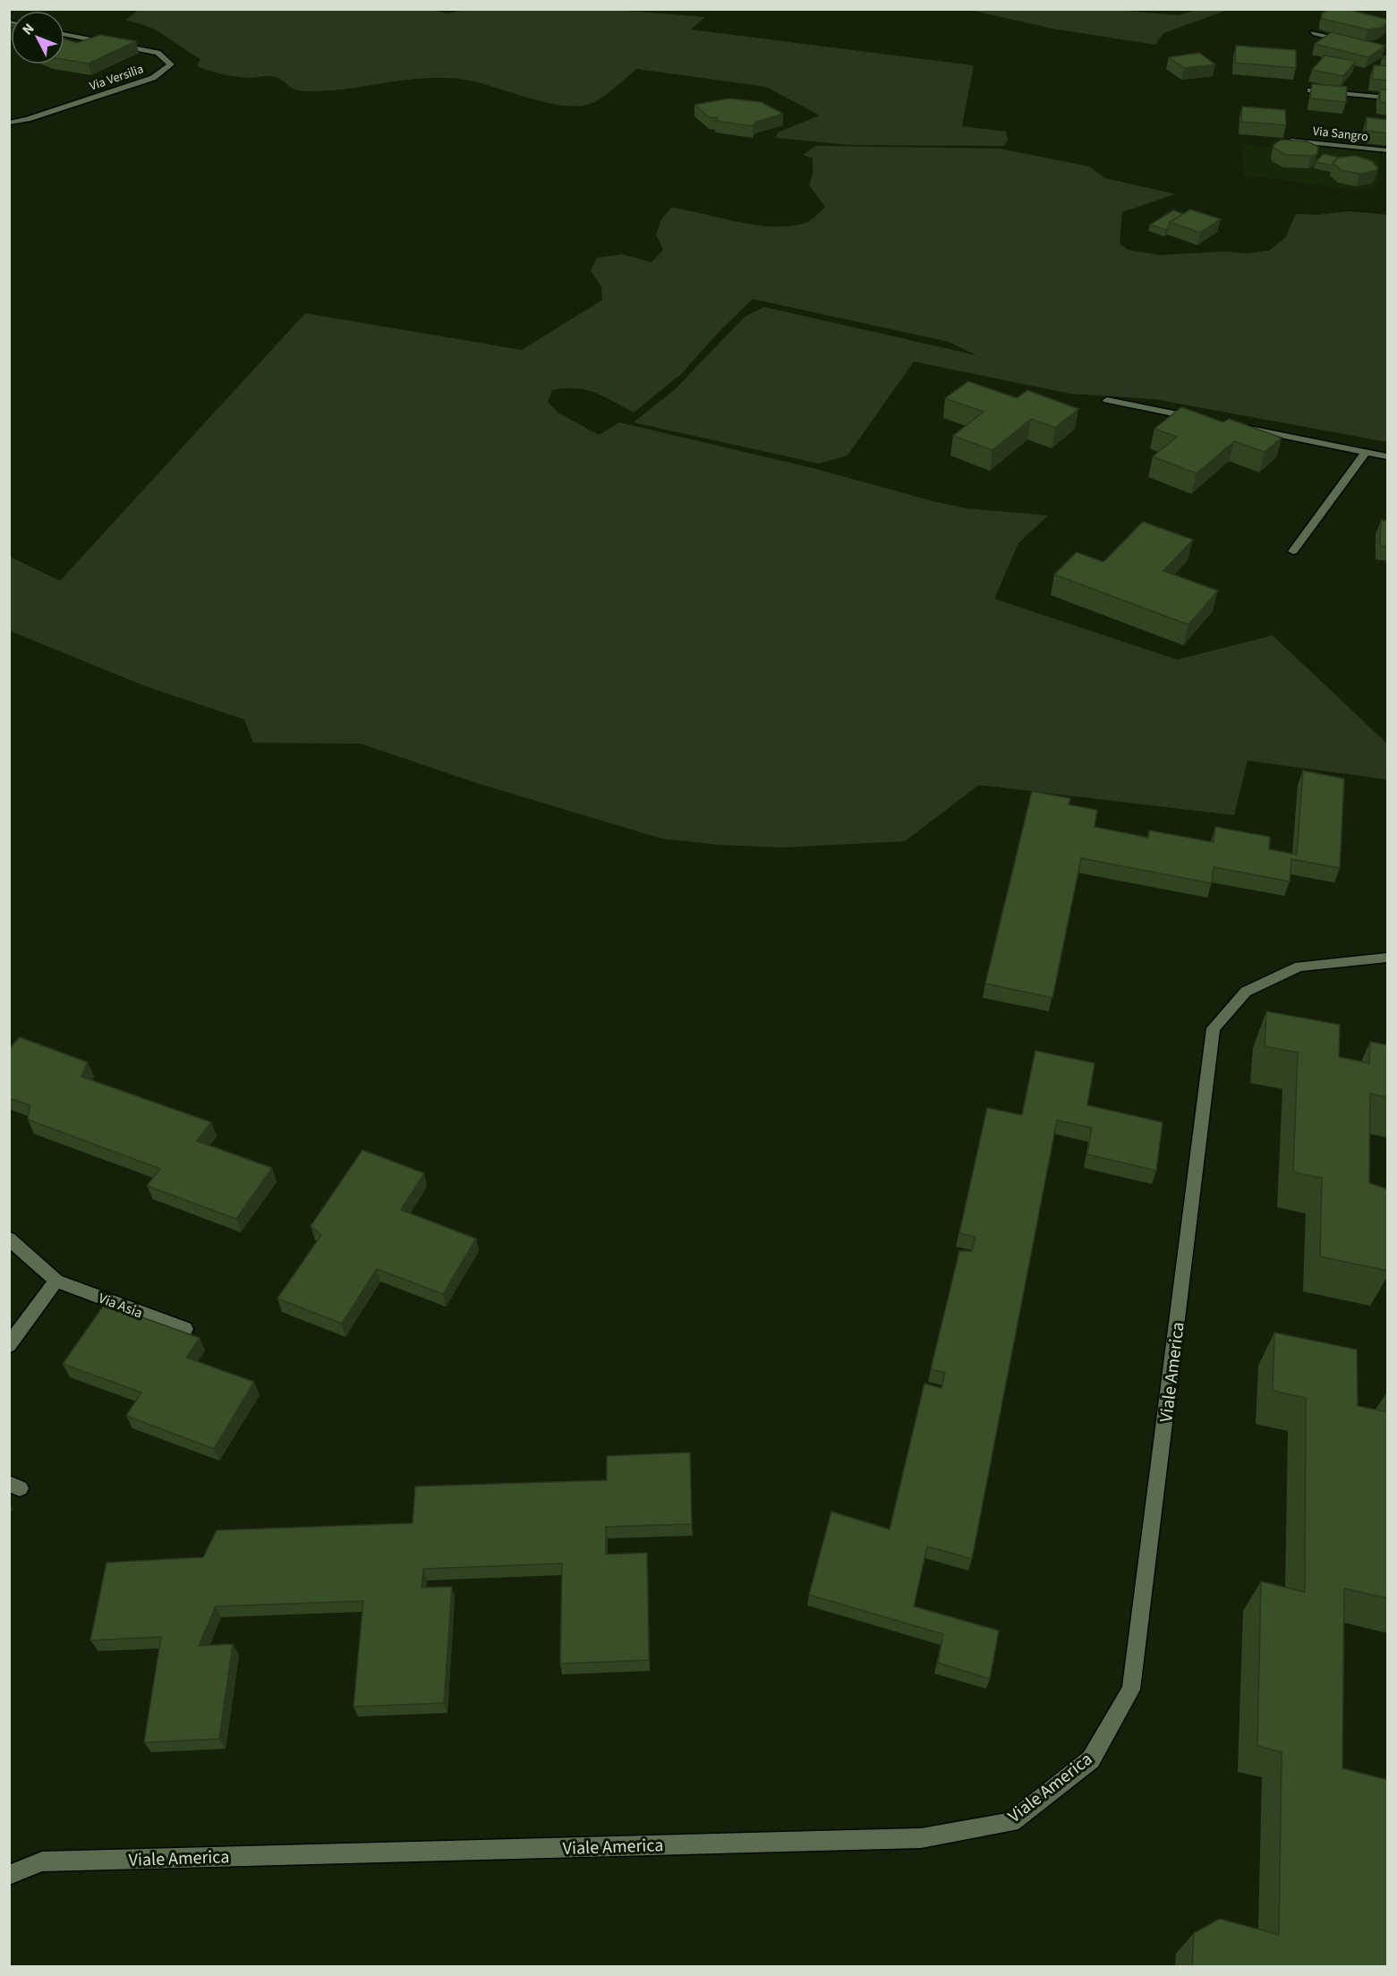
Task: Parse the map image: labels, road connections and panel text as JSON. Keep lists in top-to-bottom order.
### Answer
{
  "streets": {
    "street": [
      "Via Versilia",
      "Via Sangro",
      "Via Asia",
      "Viale America"
    ]
  },
  "north": "top left"
}
